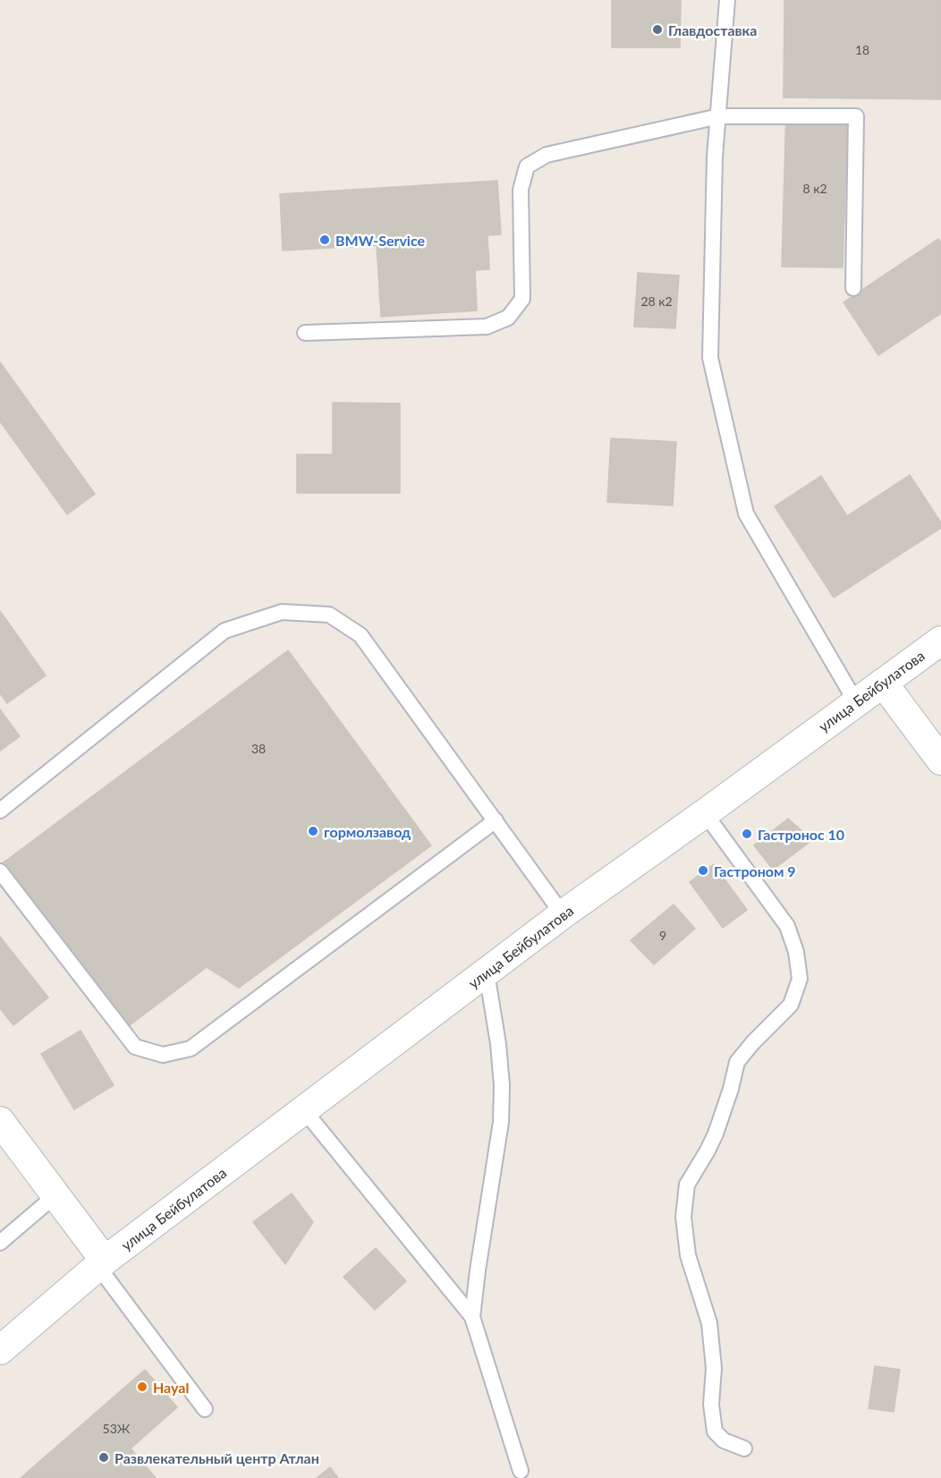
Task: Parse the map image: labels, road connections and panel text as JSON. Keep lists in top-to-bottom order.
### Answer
{
  "streets": {
    "street": ["улица Бейбулатова"]
  },
  "places": [
    "Главдоставка",
    "BMW-Service",
    "гормолзавод",
    "Гастронос 10",
    "Гастроном 9",
    "Hayal",
    "Развлекательный центр Атлан"
  ],
  "house_numbers": [
    "18",
    "8 к2",
    "28 к2",
    "38",
    "9",
    "53Ж"
  ]
}
